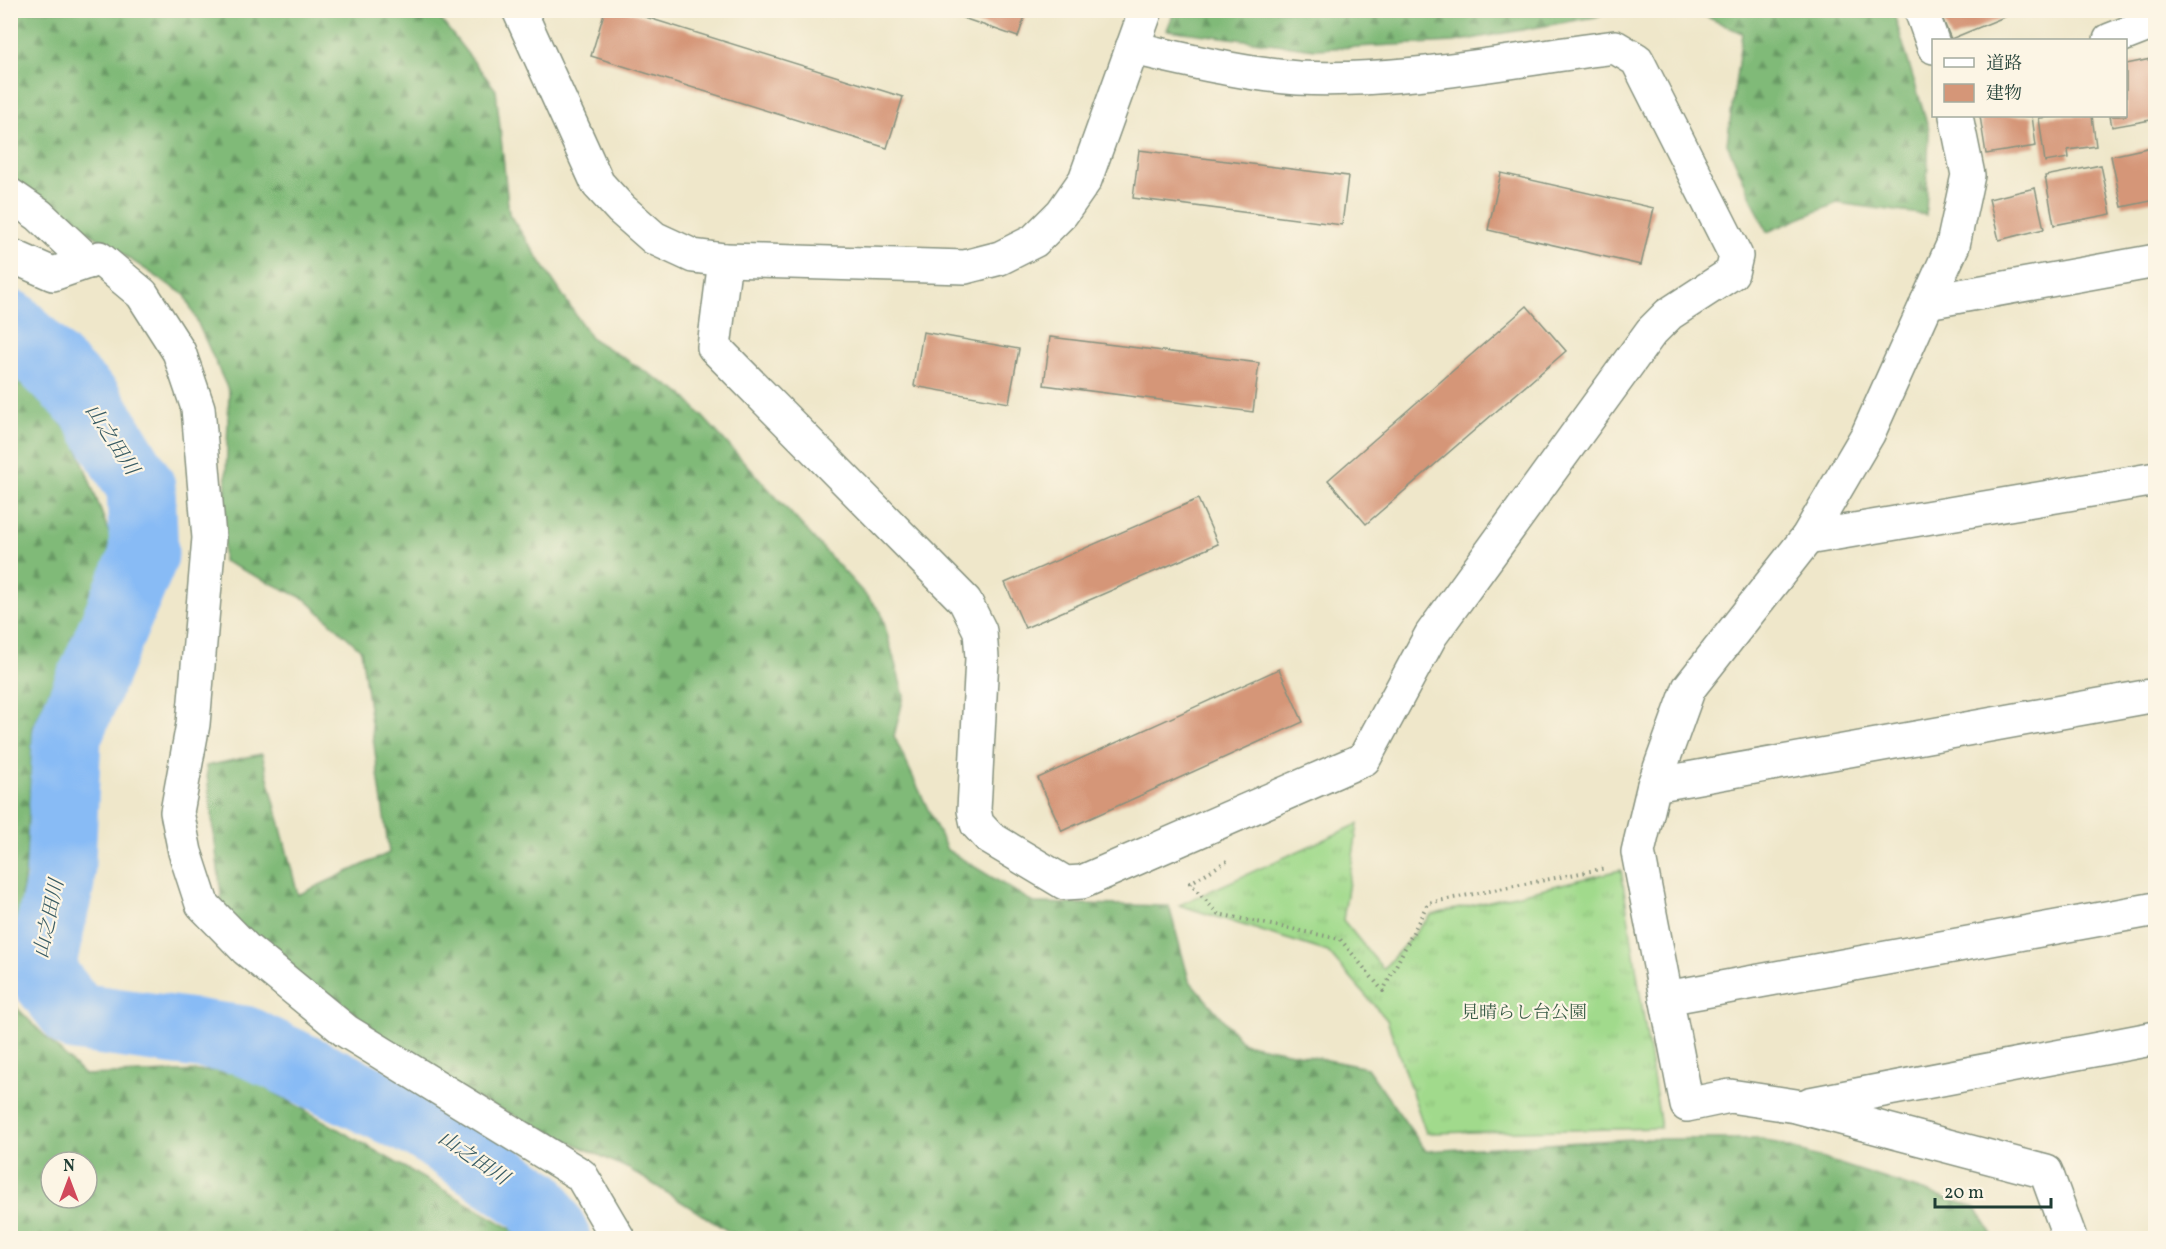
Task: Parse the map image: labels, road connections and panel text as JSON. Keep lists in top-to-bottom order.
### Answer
{
  "water": ["山之田川"],
  "parks": ["見晴らし台公園"],
  "legend": ["道路", "建物"],
  "scale_bar": "20 m",
  "north": "top"
}
